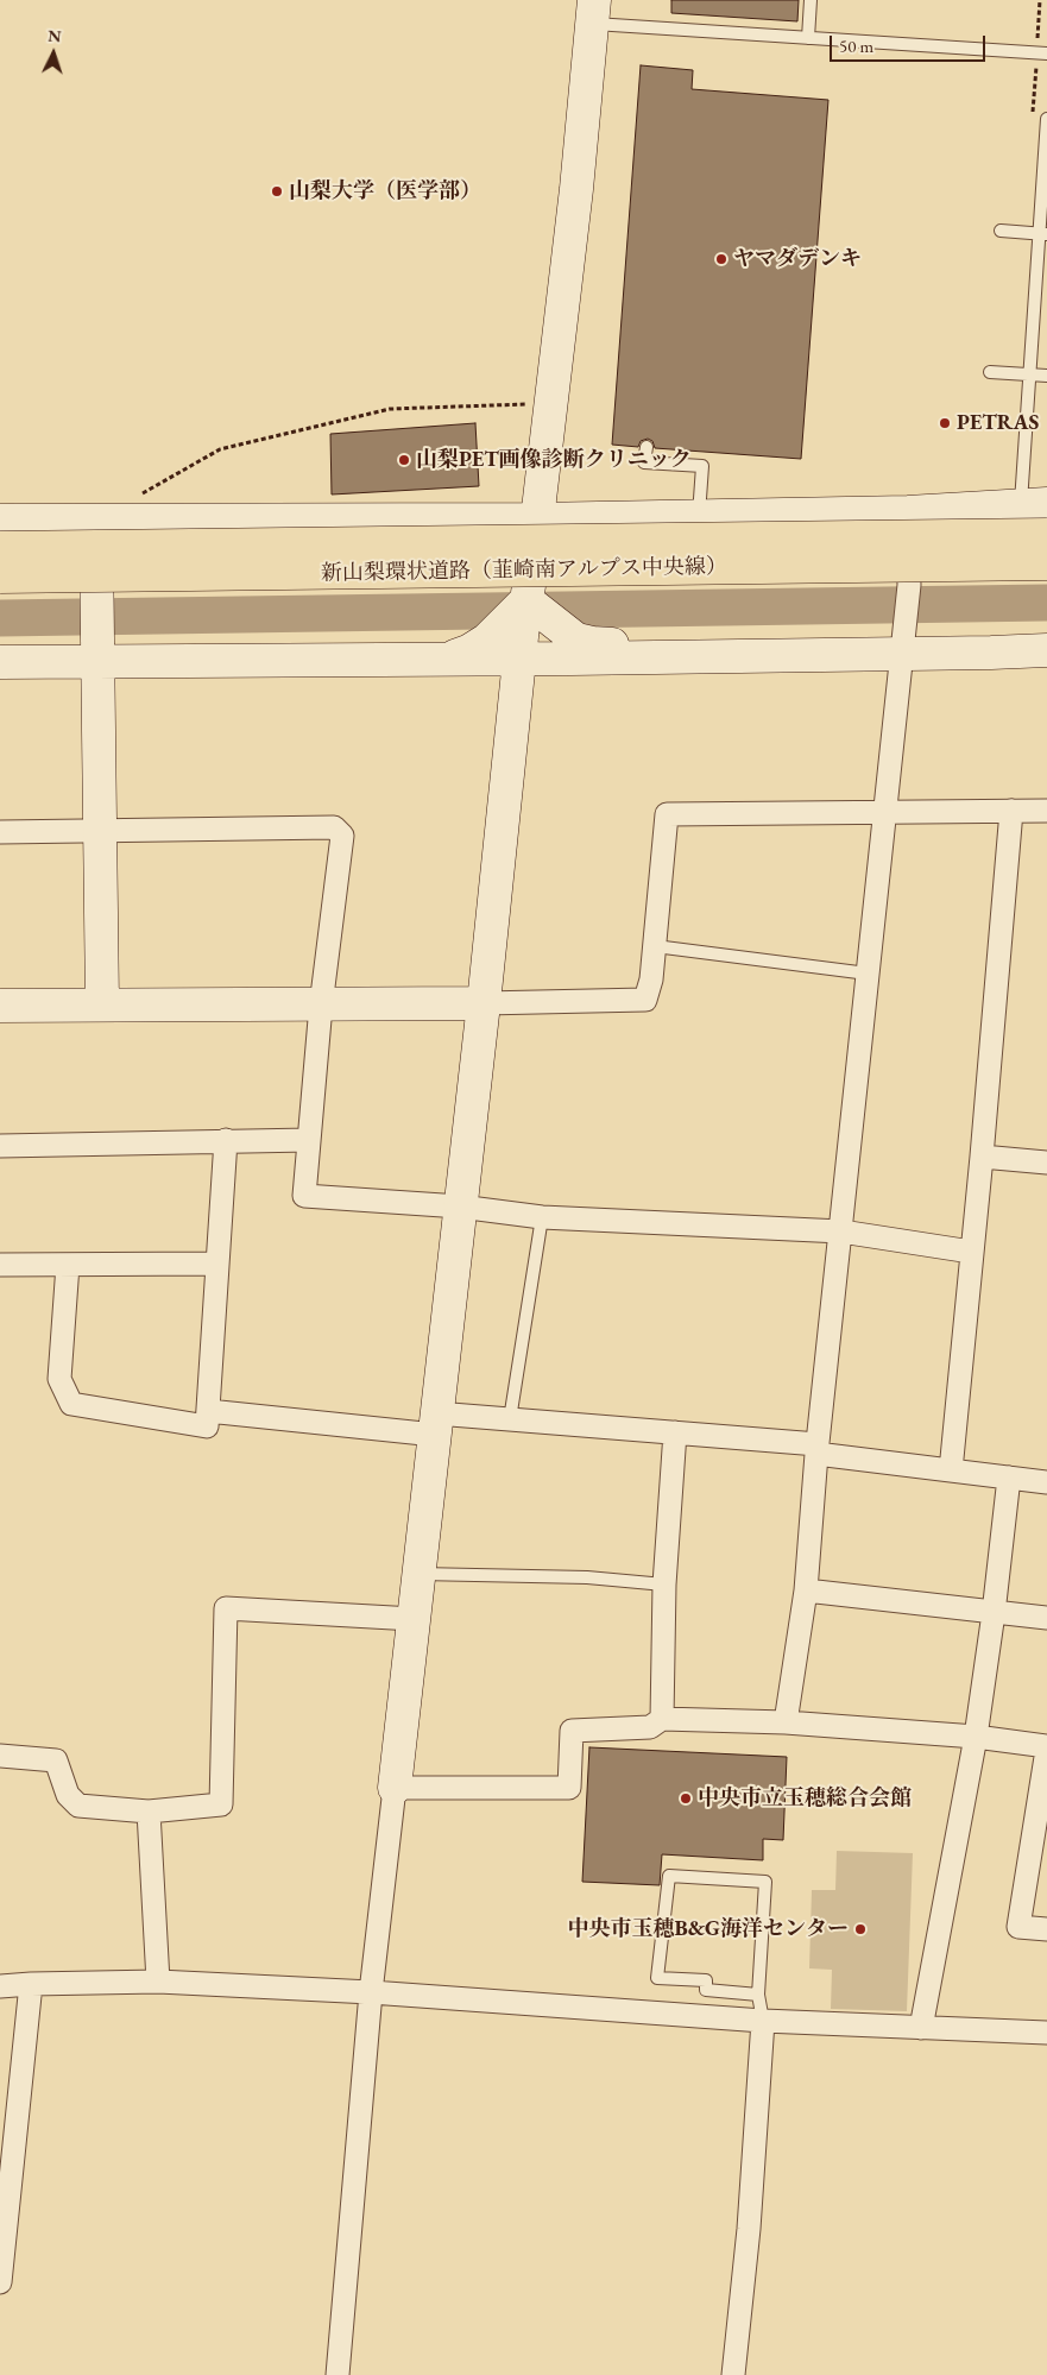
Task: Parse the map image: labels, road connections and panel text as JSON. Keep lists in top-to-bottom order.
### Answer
{
  "streets": {
    "highway": ["新山梨環状道路（韮崎南アルプス中央線）"]
  },
  "places": [
    "山梨大学（医学部）",
    "ヤマダデンキ",
    "PETRAS",
    "山梨PET画像診断クリニック",
    "中央市立玉穂総合会館",
    "中央市玉穂B&G海洋センター"
  ],
  "scale_bar": "50 m",
  "north": "top"
}
